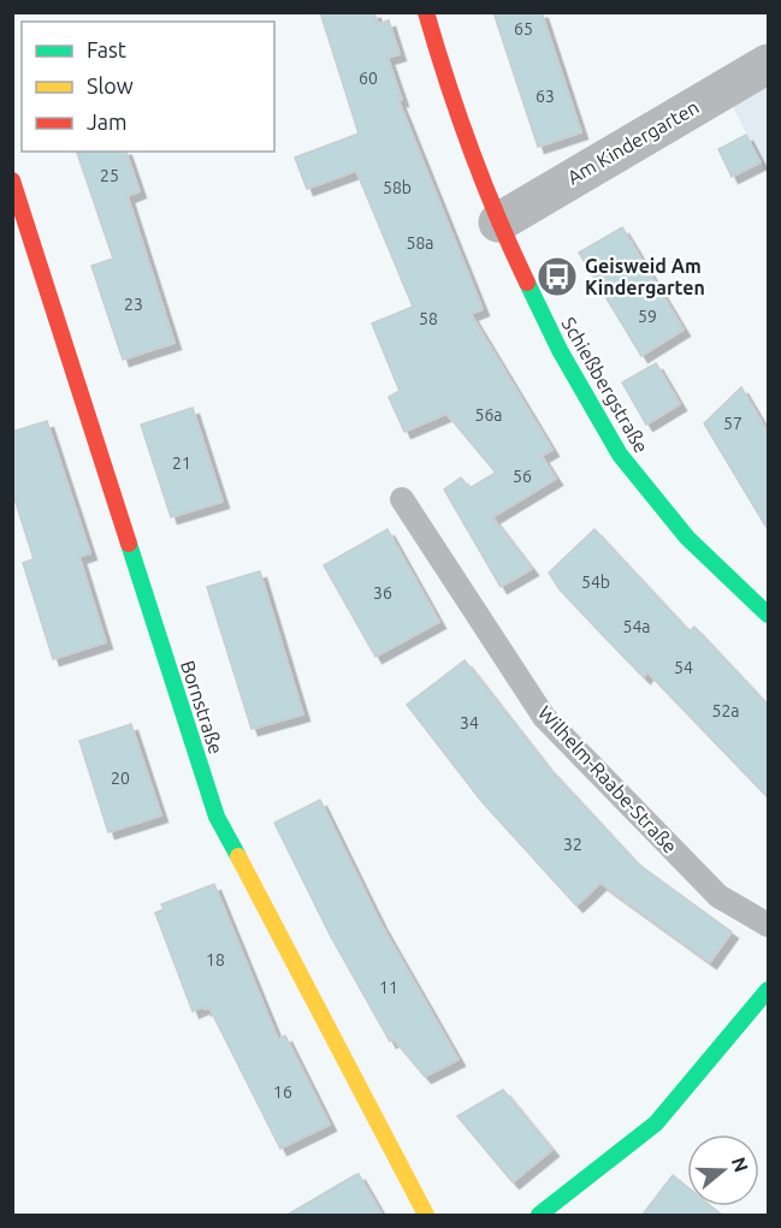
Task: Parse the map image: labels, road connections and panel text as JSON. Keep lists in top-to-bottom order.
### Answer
{
  "streets": {
    "street": ["Am Kindergarten", "Schießbergstraße", "Bornstraße"],
    "lane": ["Wilhelm-Raabe-Straße"]
  },
  "crossings": [
    ["Am Kindergarten", "Schießbergstraße"]
  ],
  "places": {
    "bus stop": ["Geisweid Am Kindergarten"]
  },
  "house_numbers": [
    "65",
    "60",
    "63",
    "25",
    "58b",
    "58a",
    "23",
    "59",
    "58",
    "56a",
    "57",
    "21",
    "56",
    "54b",
    "36",
    "54a",
    "54",
    "52a",
    "34",
    "20",
    "32",
    "18",
    "11",
    "16"
  ],
  "legend": ["Fast", "Slow", "Jam"],
  "north": "right"
}
